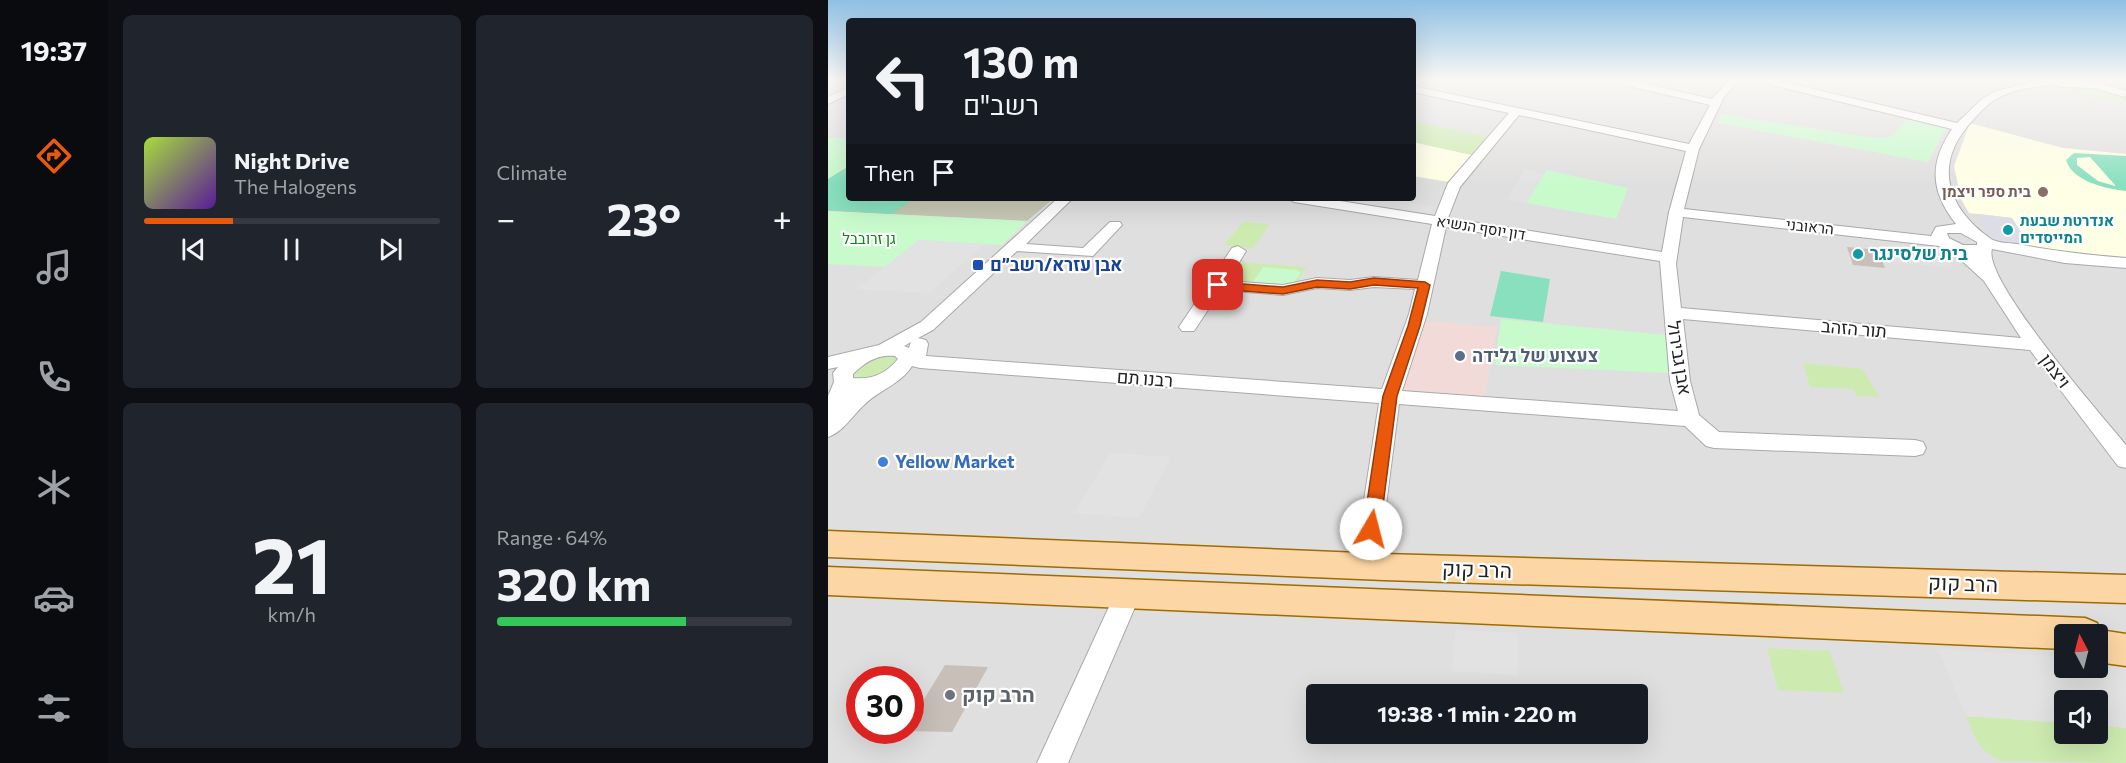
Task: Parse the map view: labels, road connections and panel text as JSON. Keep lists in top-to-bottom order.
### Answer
{
  "streets": {
    "main road": ["הרב קוק"],
    "street": [
      "הראובני",
      "דון יוסף הנשיא",
      "תור הזהב",
      "אבן גבירול",
      "ויצמן",
      "רבנו תם"
    ]
  },
  "crossings": [
    ["הראובני", "אבן גבירול"],
    ["הראובני", "ויצמן"],
    ["דון יוסף הנשיא", "אבן גבירול"],
    ["תור הזהב", "אבן גבירול"],
    ["תור הזהב", "ויצמן"]
  ],
  "parks": ["גן זרובבל"],
  "places": {
    "other": [
      "בית ספר ויצמן",
      "אנדרטת שבעת המייסדים",
      "בית שלסינגר",
      "צעצוע של גלידה",
      "Yellow Market",
      "הרב קוק"
    ],
    "transit": ["אבן עזרא/רשב״ם"]
  },
  "north": "top",
  "page": {
    "tabs": "19:37",
    "tile": [
      "Climate",
      ["21", "km/h"],
      ["Range · 64%", "320 km"]
    ],
    "turn": ["130 m", "רשב\"ם"],
    "song": ["Night Drive", "The Halogens"],
    "then": "Then",
    "heat": ["−", "23°", "+"],
    "limit": "30",
    "trip": "19:38 · 1 min · 220 m"
  }
}
